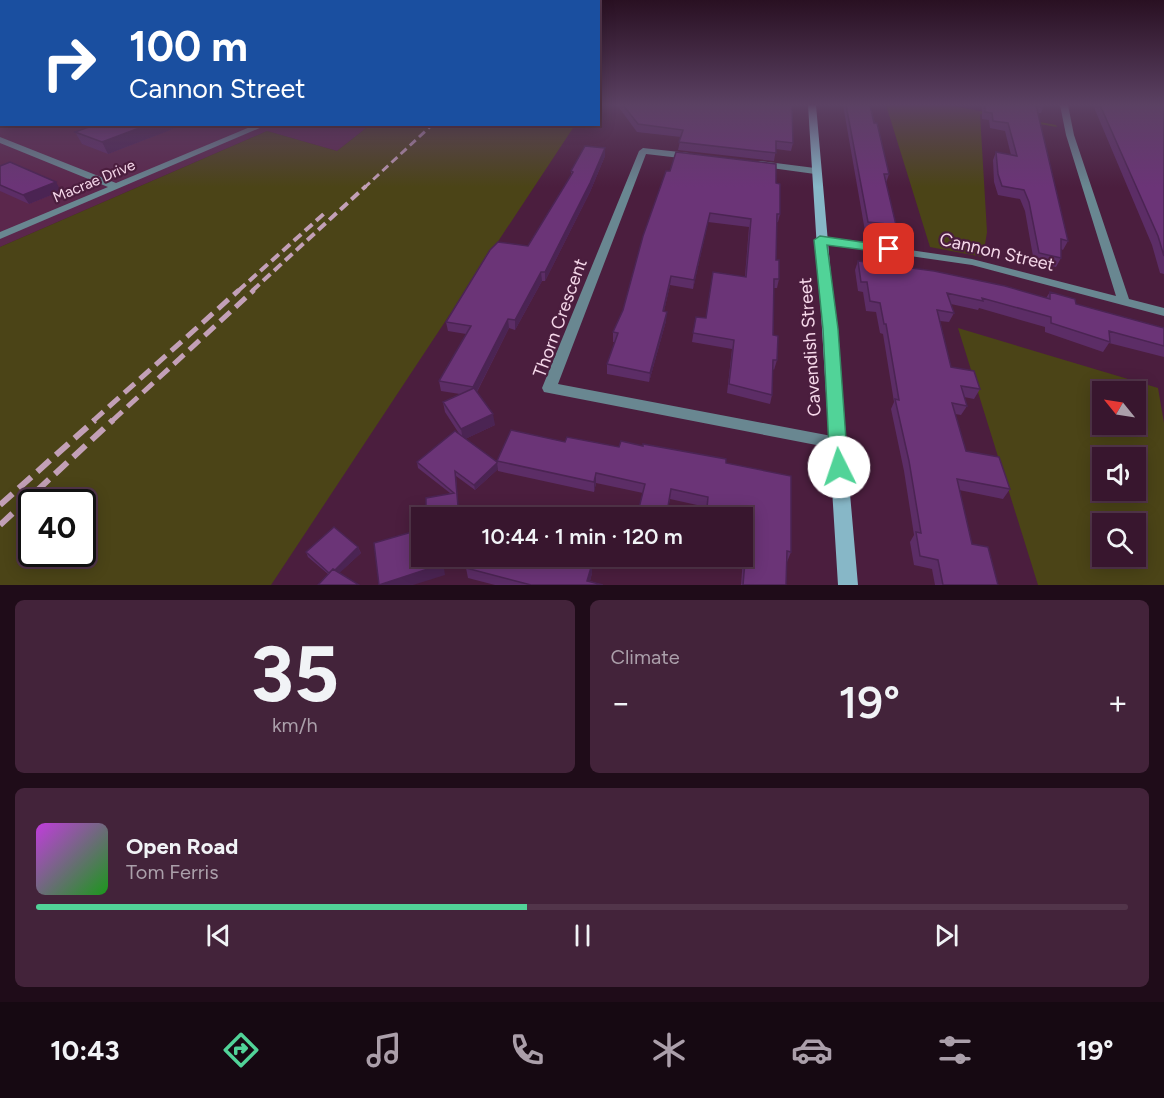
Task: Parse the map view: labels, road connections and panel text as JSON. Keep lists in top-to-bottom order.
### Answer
{
  "streets": {
    "street": [
      "Macrae Drive",
      "Cannon Street",
      "Thorn Crescent",
      "Cavendish Street"
    ]
  },
  "crossings": [
    ["Cannon Street", "Cavendish Street"],
    ["Thorn Crescent", "Cavendish Street"]
  ],
  "north": "top left",
  "page": {
    "turn": ["100 m", "Cannon Street"],
    "limit": "40",
    "trip": "10:44 · 1 min · 120 m",
    "tile": [
      ["35", "km/h"],
      "Climate"
    ],
    "heat": ["−", "19°", "+"],
    "song": ["Open Road", "Tom Ferris"],
    "tabs": ["10:43", "19°"]
  }
}
